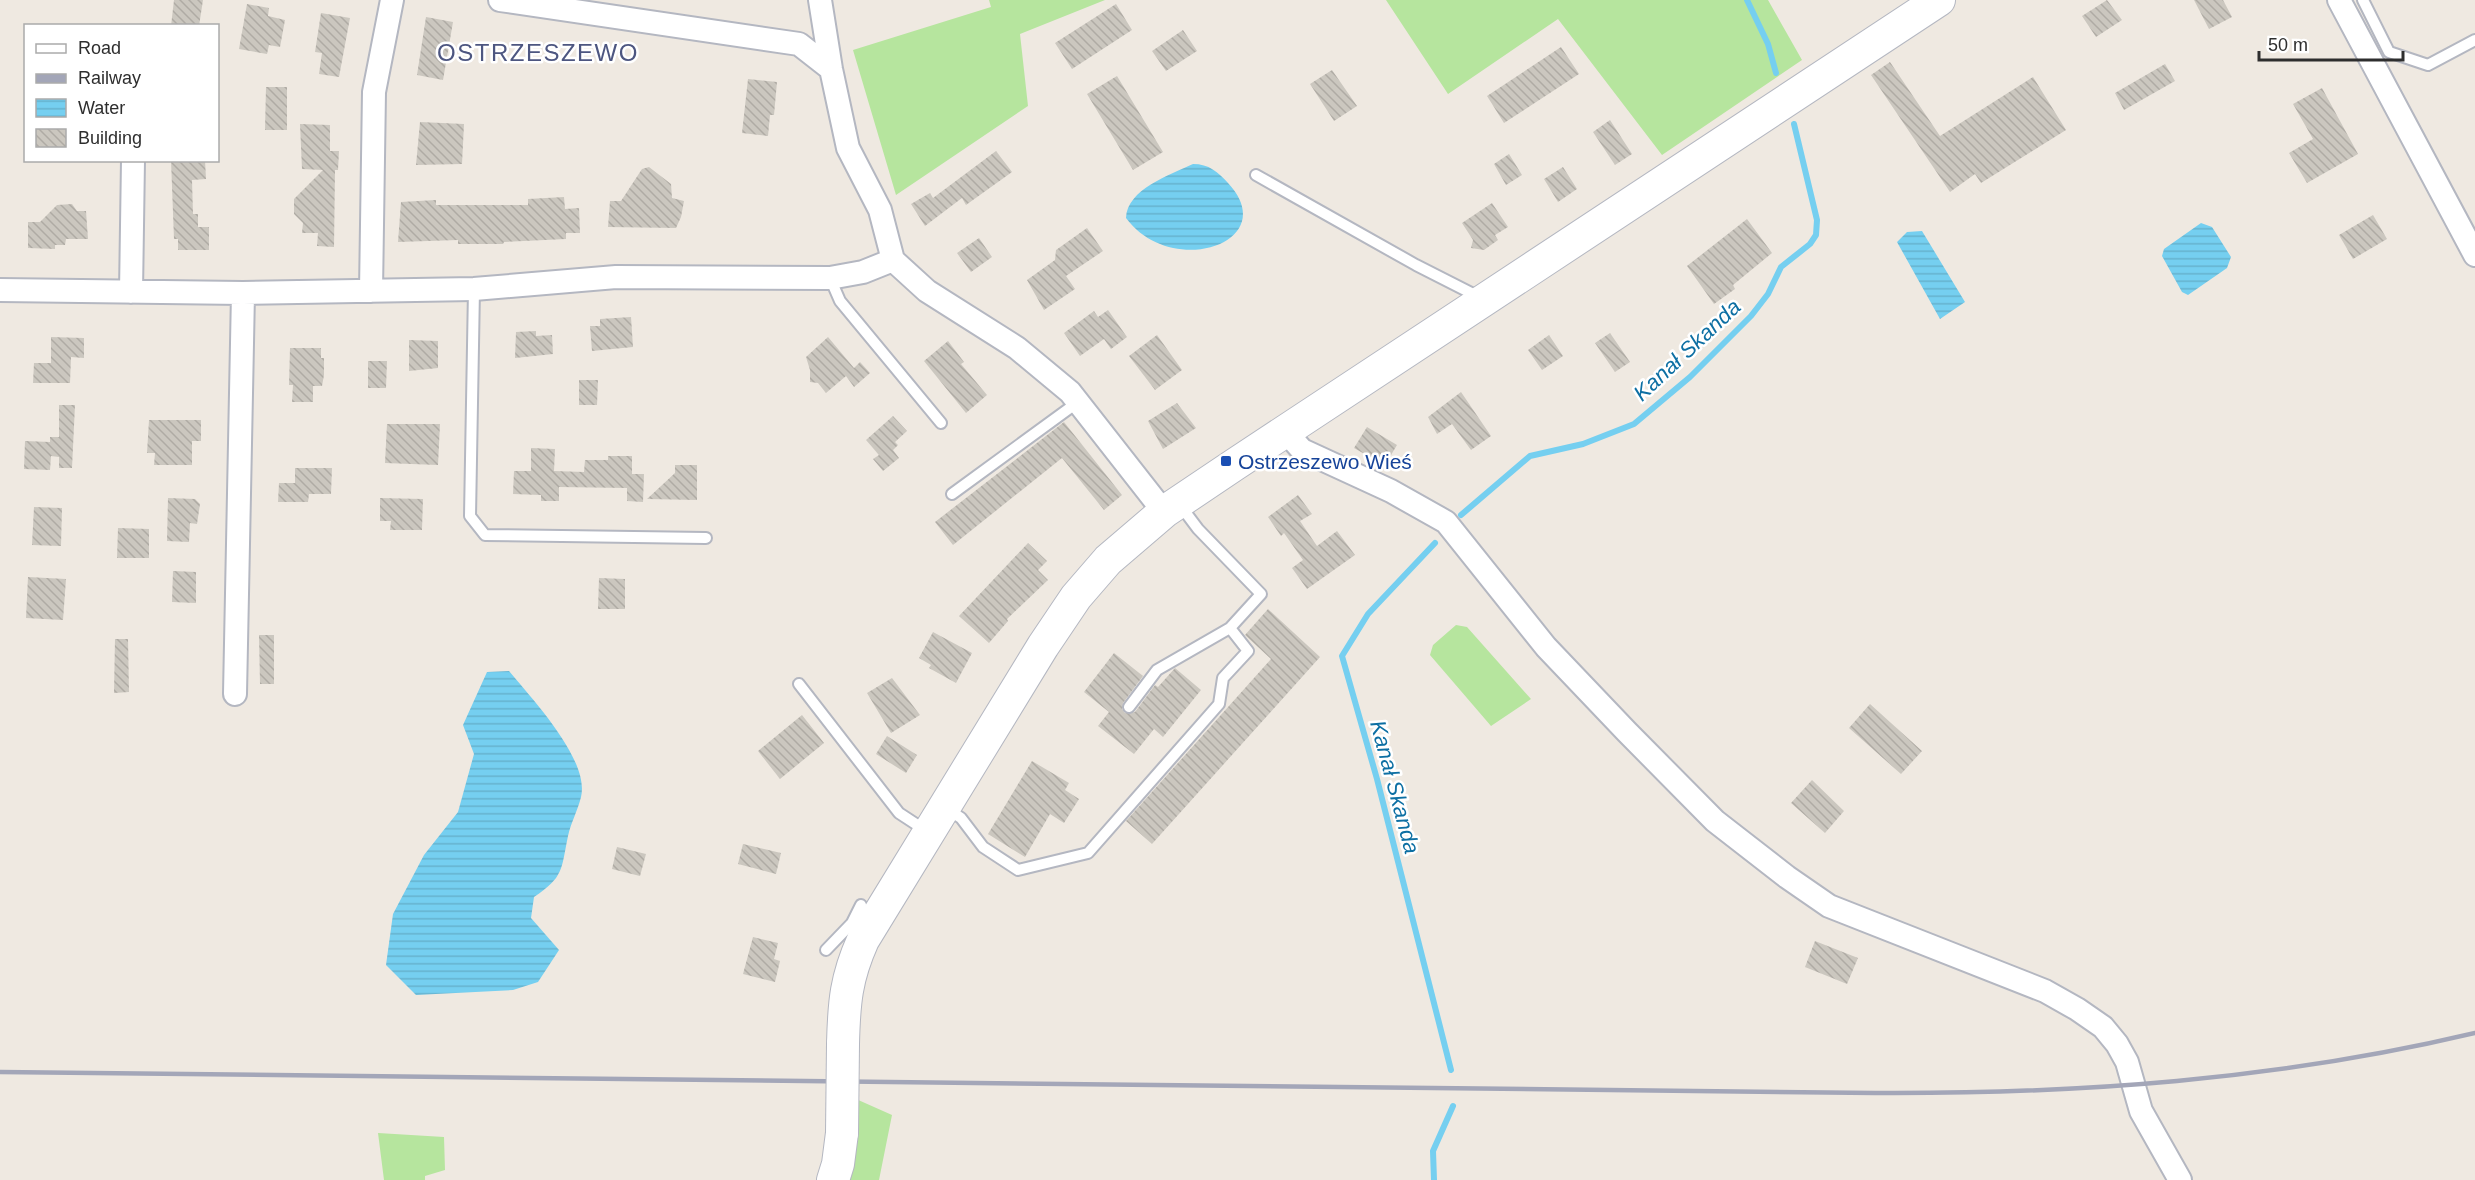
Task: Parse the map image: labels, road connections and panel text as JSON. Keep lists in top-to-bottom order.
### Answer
{
  "districts": ["OSTRZESZEWO"],
  "water": ["Kanał Skanda"],
  "places": {
    "transit": ["Ostrzeszewo Wieś"]
  },
  "legend": [
    "Road",
    "Railway",
    "Water",
    "Building"
  ],
  "scale_bar": "50 m"
}
